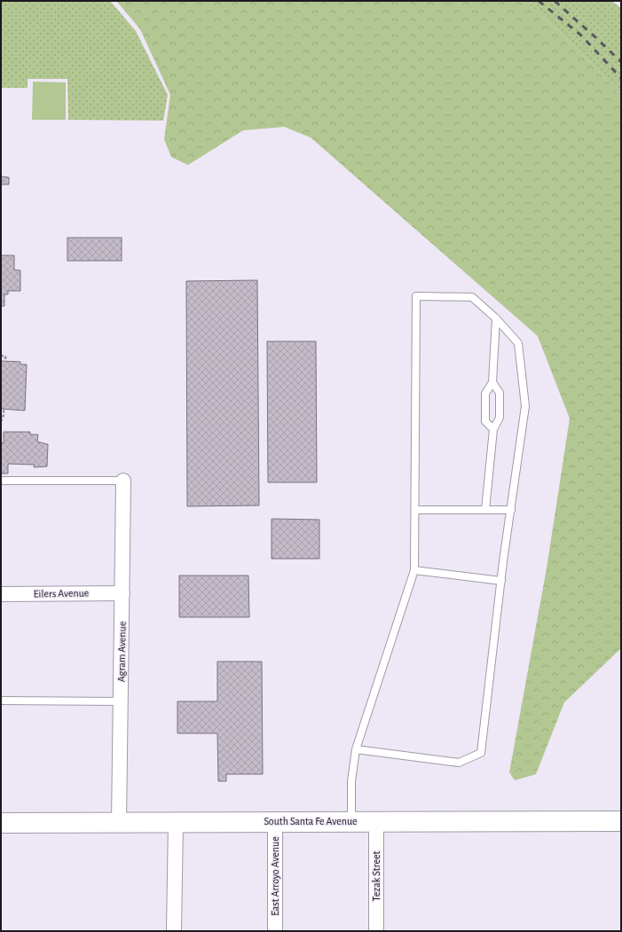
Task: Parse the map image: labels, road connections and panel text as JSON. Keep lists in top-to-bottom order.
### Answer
{
  "streets": {
    "street": [
      "Eilers Avenue",
      "Agram Avenue",
      "South Santa Fe Avenue",
      "East Arroyo Avenue",
      "Tezak Street"
    ]
  },
  "crossings": [
    ["Eilers Avenue", "Agram Avenue"],
    ["Agram Avenue", "South Santa Fe Avenue"],
    ["South Santa Fe Avenue", "East Arroyo Avenue"],
    ["South Santa Fe Avenue", "Tezak Street"]
  ]
}
